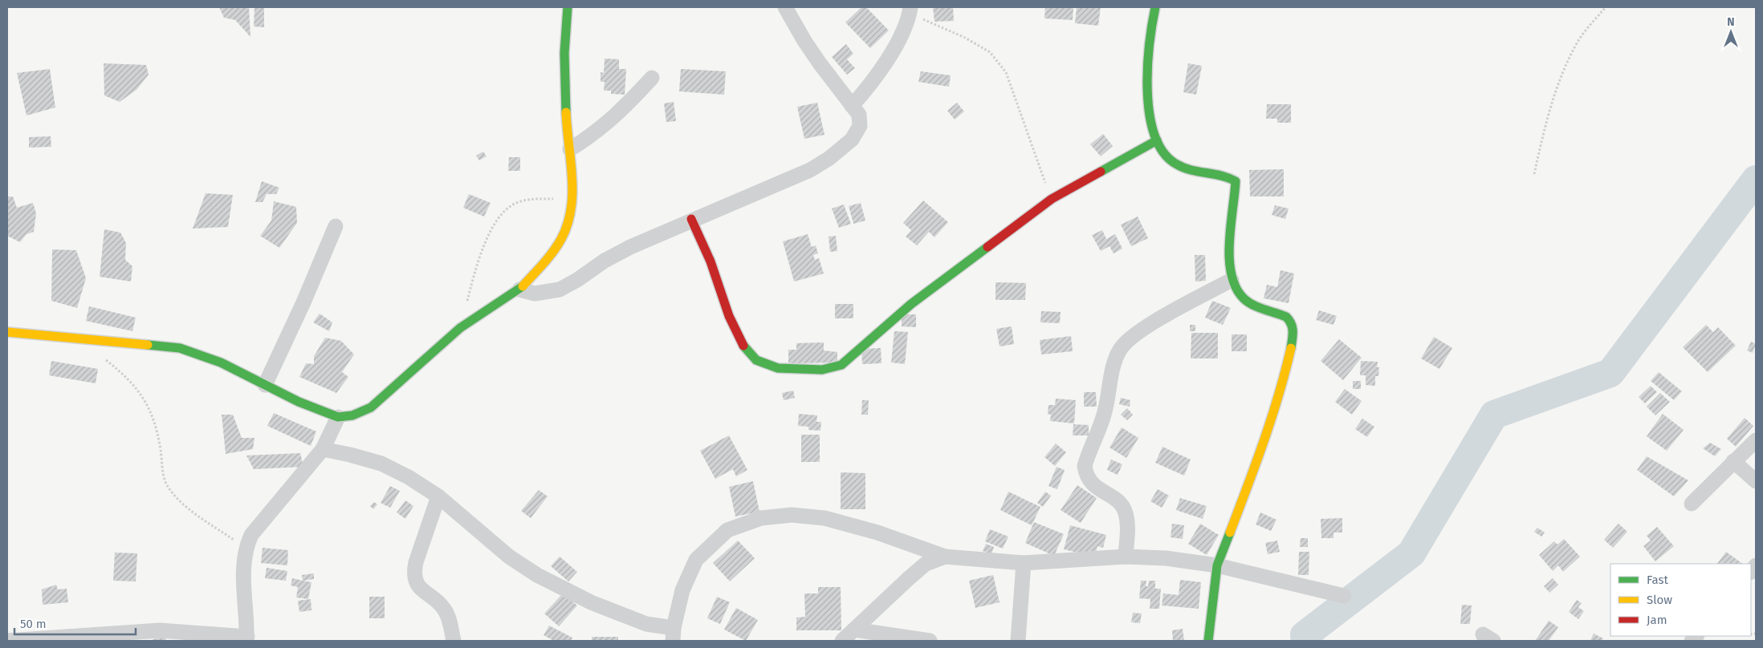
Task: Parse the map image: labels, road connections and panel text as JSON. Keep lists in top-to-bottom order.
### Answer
{
  "legend": ["Fast", "Slow", "Jam"],
  "scale_bar": "50 m",
  "north": "top"
}
